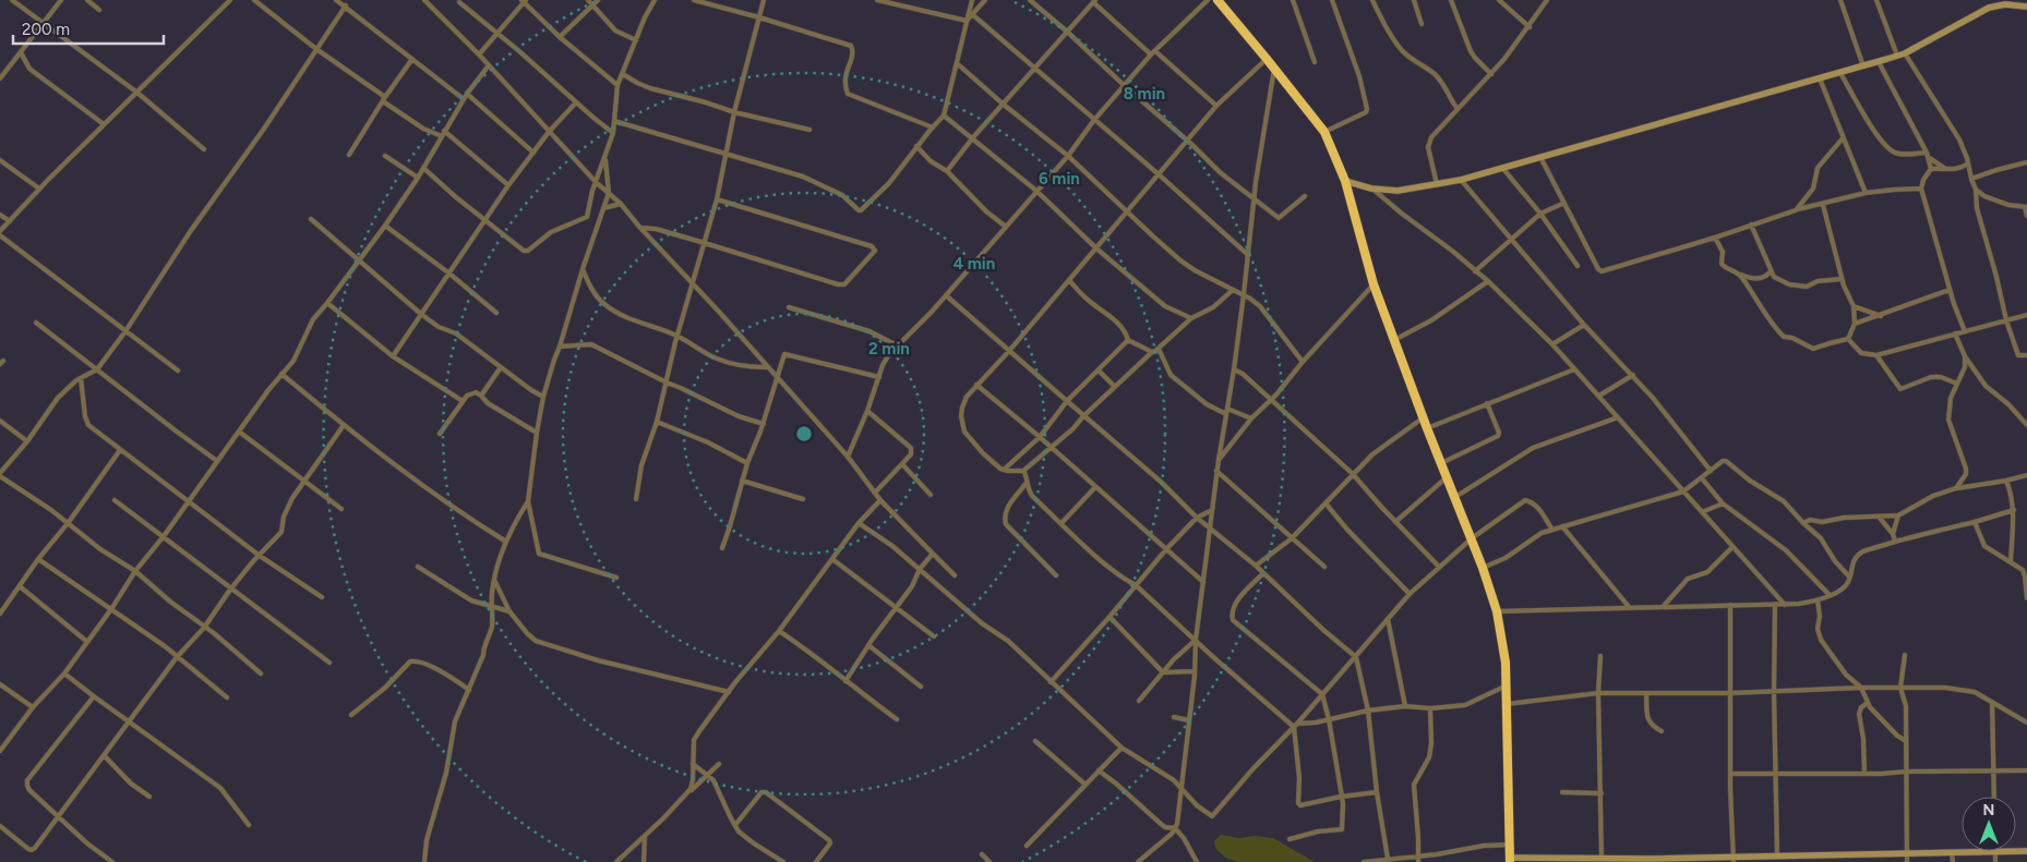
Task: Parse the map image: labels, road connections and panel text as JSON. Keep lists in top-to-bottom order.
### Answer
{
  "scale_bar": "200 m",
  "north": "top",
  "rings": [
    "8 min",
    "6 min",
    "4 min",
    "2 min"
  ]
}
